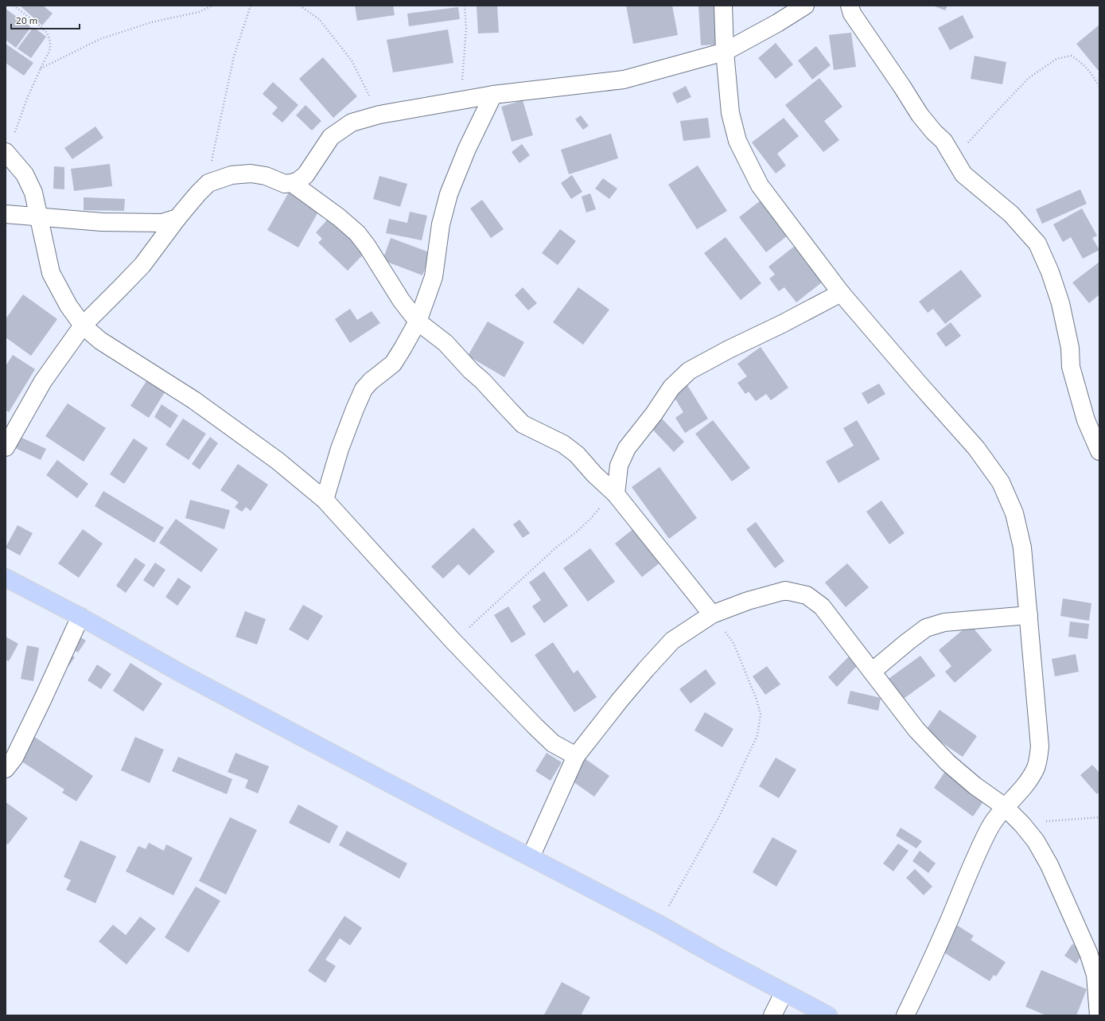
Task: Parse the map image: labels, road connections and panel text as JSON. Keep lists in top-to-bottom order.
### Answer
{
  "scale_bar": "20 m"
}
